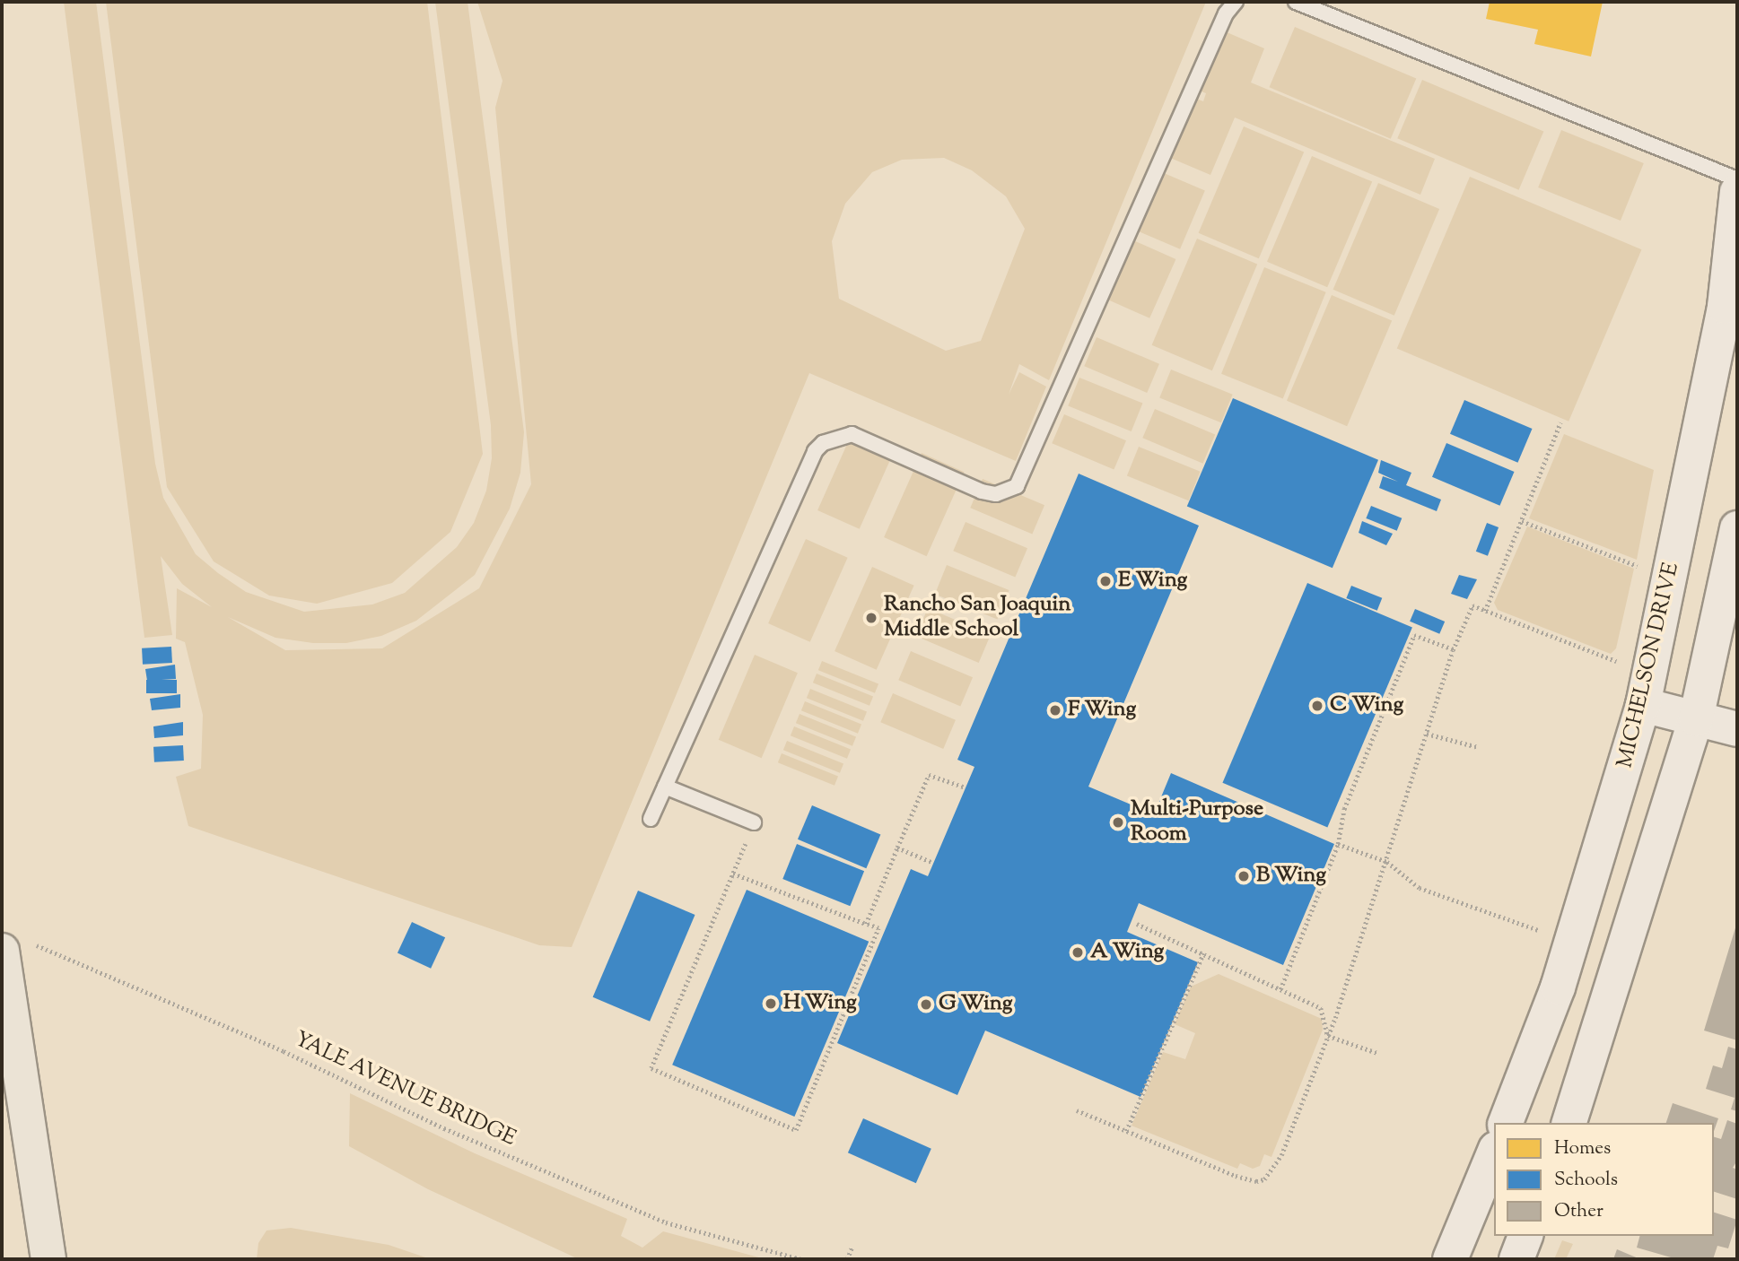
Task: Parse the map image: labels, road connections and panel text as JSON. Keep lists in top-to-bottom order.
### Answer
{
  "streets": {
    "main road": ["MICHELSON DRIVE"],
    "path": ["YALE AVENUE BRIDGE"]
  },
  "places": [
    "E Wing",
    "Rancho San Joaquin Middle School",
    "C Wing",
    "F Wing",
    "Multi-Purpose Room",
    "B Wing",
    "A Wing",
    "H Wing",
    "G Wing"
  ],
  "legend": ["Homes", "Schools", "Other"]
}
